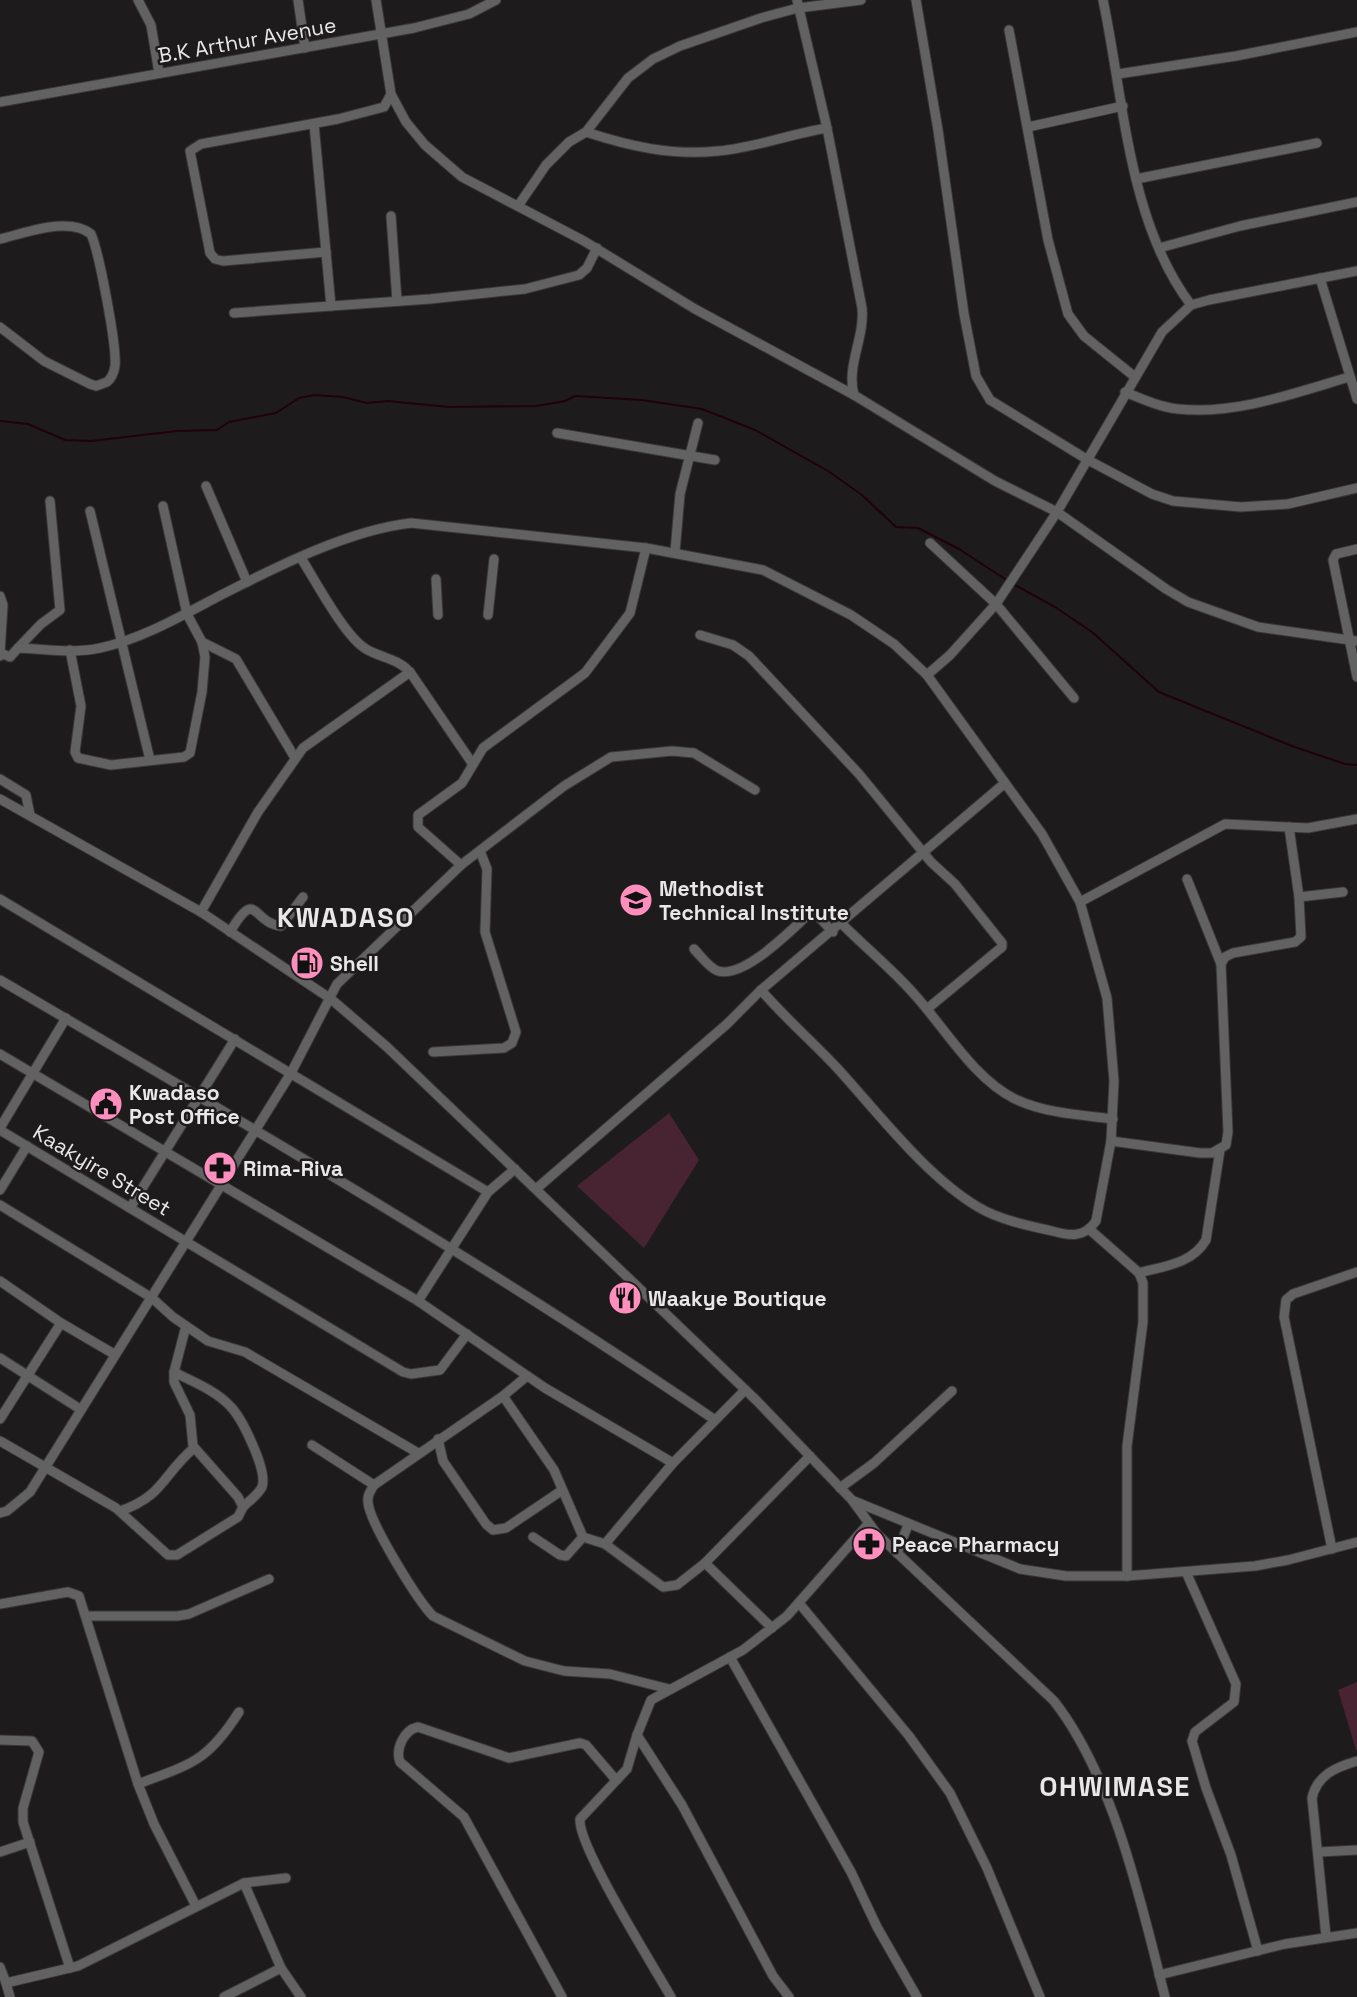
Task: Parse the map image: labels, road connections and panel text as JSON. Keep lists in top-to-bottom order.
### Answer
{
  "streets": {
    "street": ["B.K Arthur Avenue", "Kaakyire Street"]
  },
  "districts": ["KWADASO", "OHWIMASE"],
  "places": {
    "school or university": ["Methodist Technical Institute"],
    "fuel station": ["Shell"],
    "public building": ["Kwadaso Post Office"],
    "pharmacy": ["Rima-Riva", "Peace Pharmacy"],
    "restaurant": ["Waakye Boutique"]
  }
}
